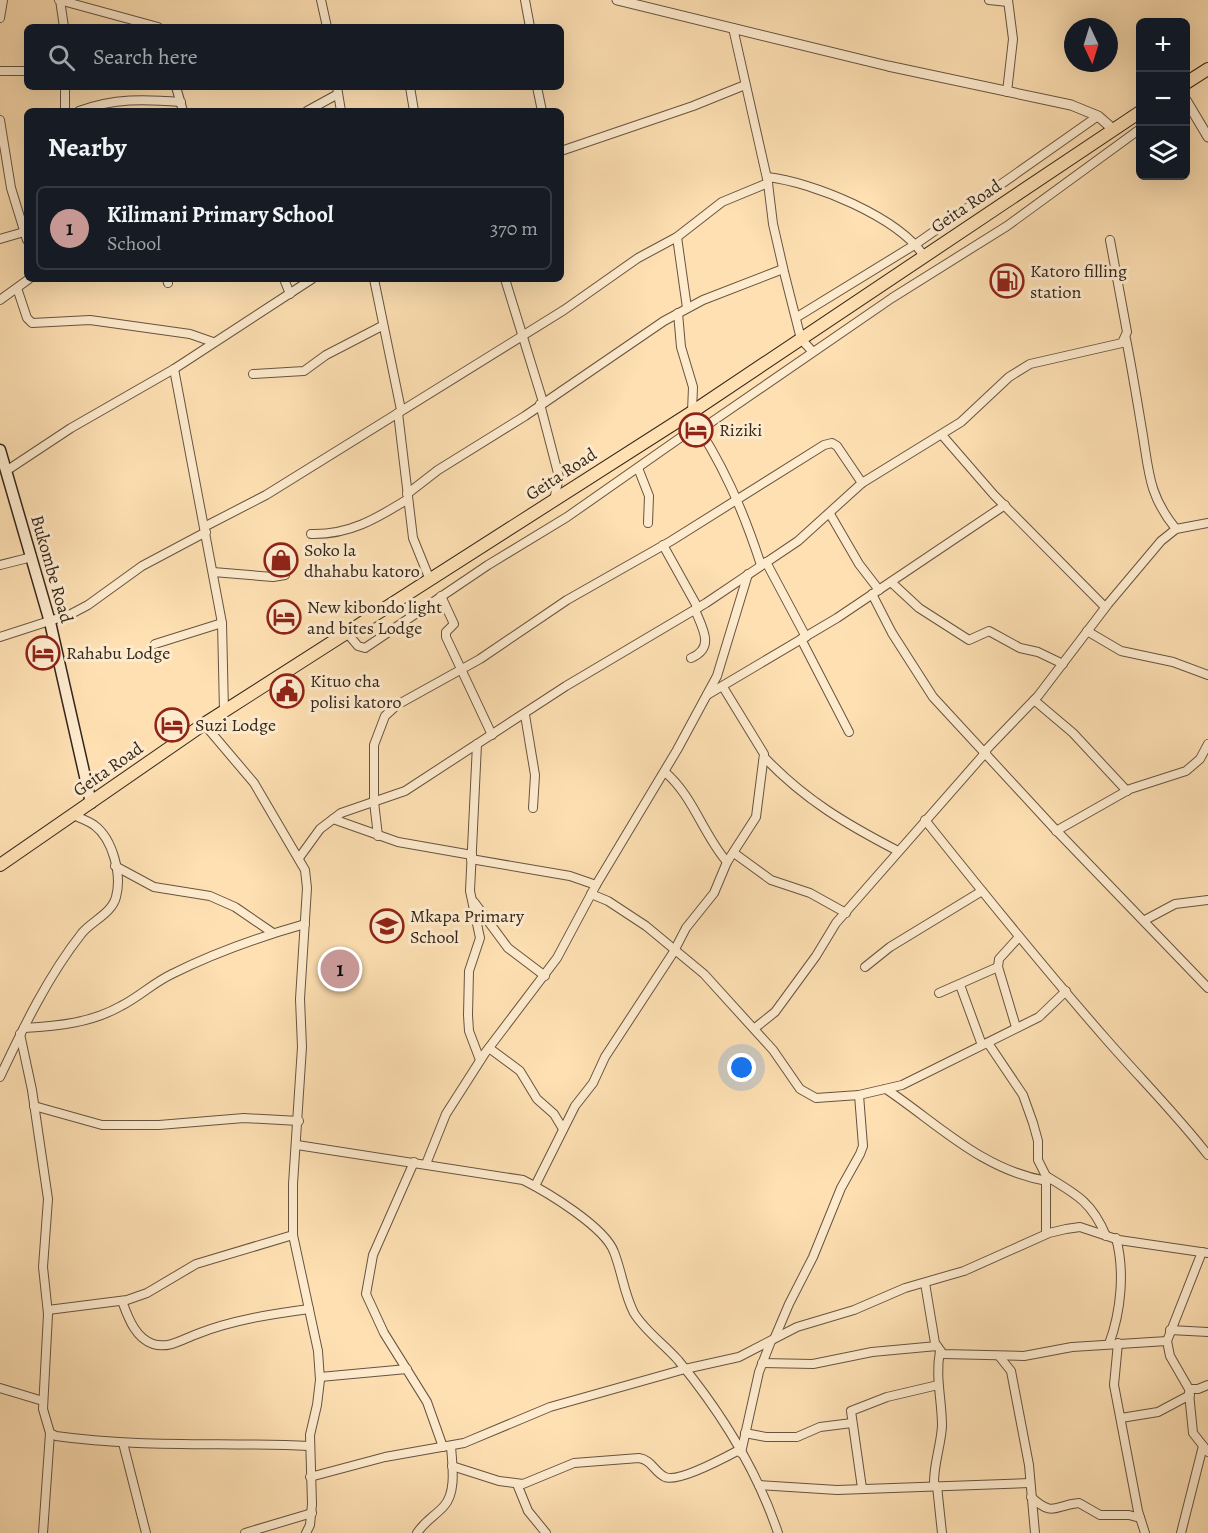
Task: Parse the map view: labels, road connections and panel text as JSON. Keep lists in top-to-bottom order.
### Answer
{
  "streets": {
    "highway": ["Geita Road"],
    "main road": ["Bukombe Road"]
  },
  "crossings": [
    ["Geita Road", "Bukombe Road"]
  ],
  "places": {
    "fuel station": ["Katoro filling station"],
    "hotel": [
      "Riziki",
      "New kibondo light and bites Lodge",
      "Rahabu Lodge",
      "Suzi Lodge"
    ],
    "shop": ["Soko la dhahabu katoro"],
    "public building": ["Kituo cha polisi katoro"],
    "school or university": ["Mkapa Primary School"]
  },
  "north": "bottom",
  "page": {
    "map_buttons": ["+", "−"],
    "search": "Search here",
    "heading": "Nearby",
    "list": [
      {
        "mark": "1",
        "name": "Kilimani Primary School",
        "note": "School",
        "value": "370 m"
      }
    ],
    "pins": "1"
  }
}
